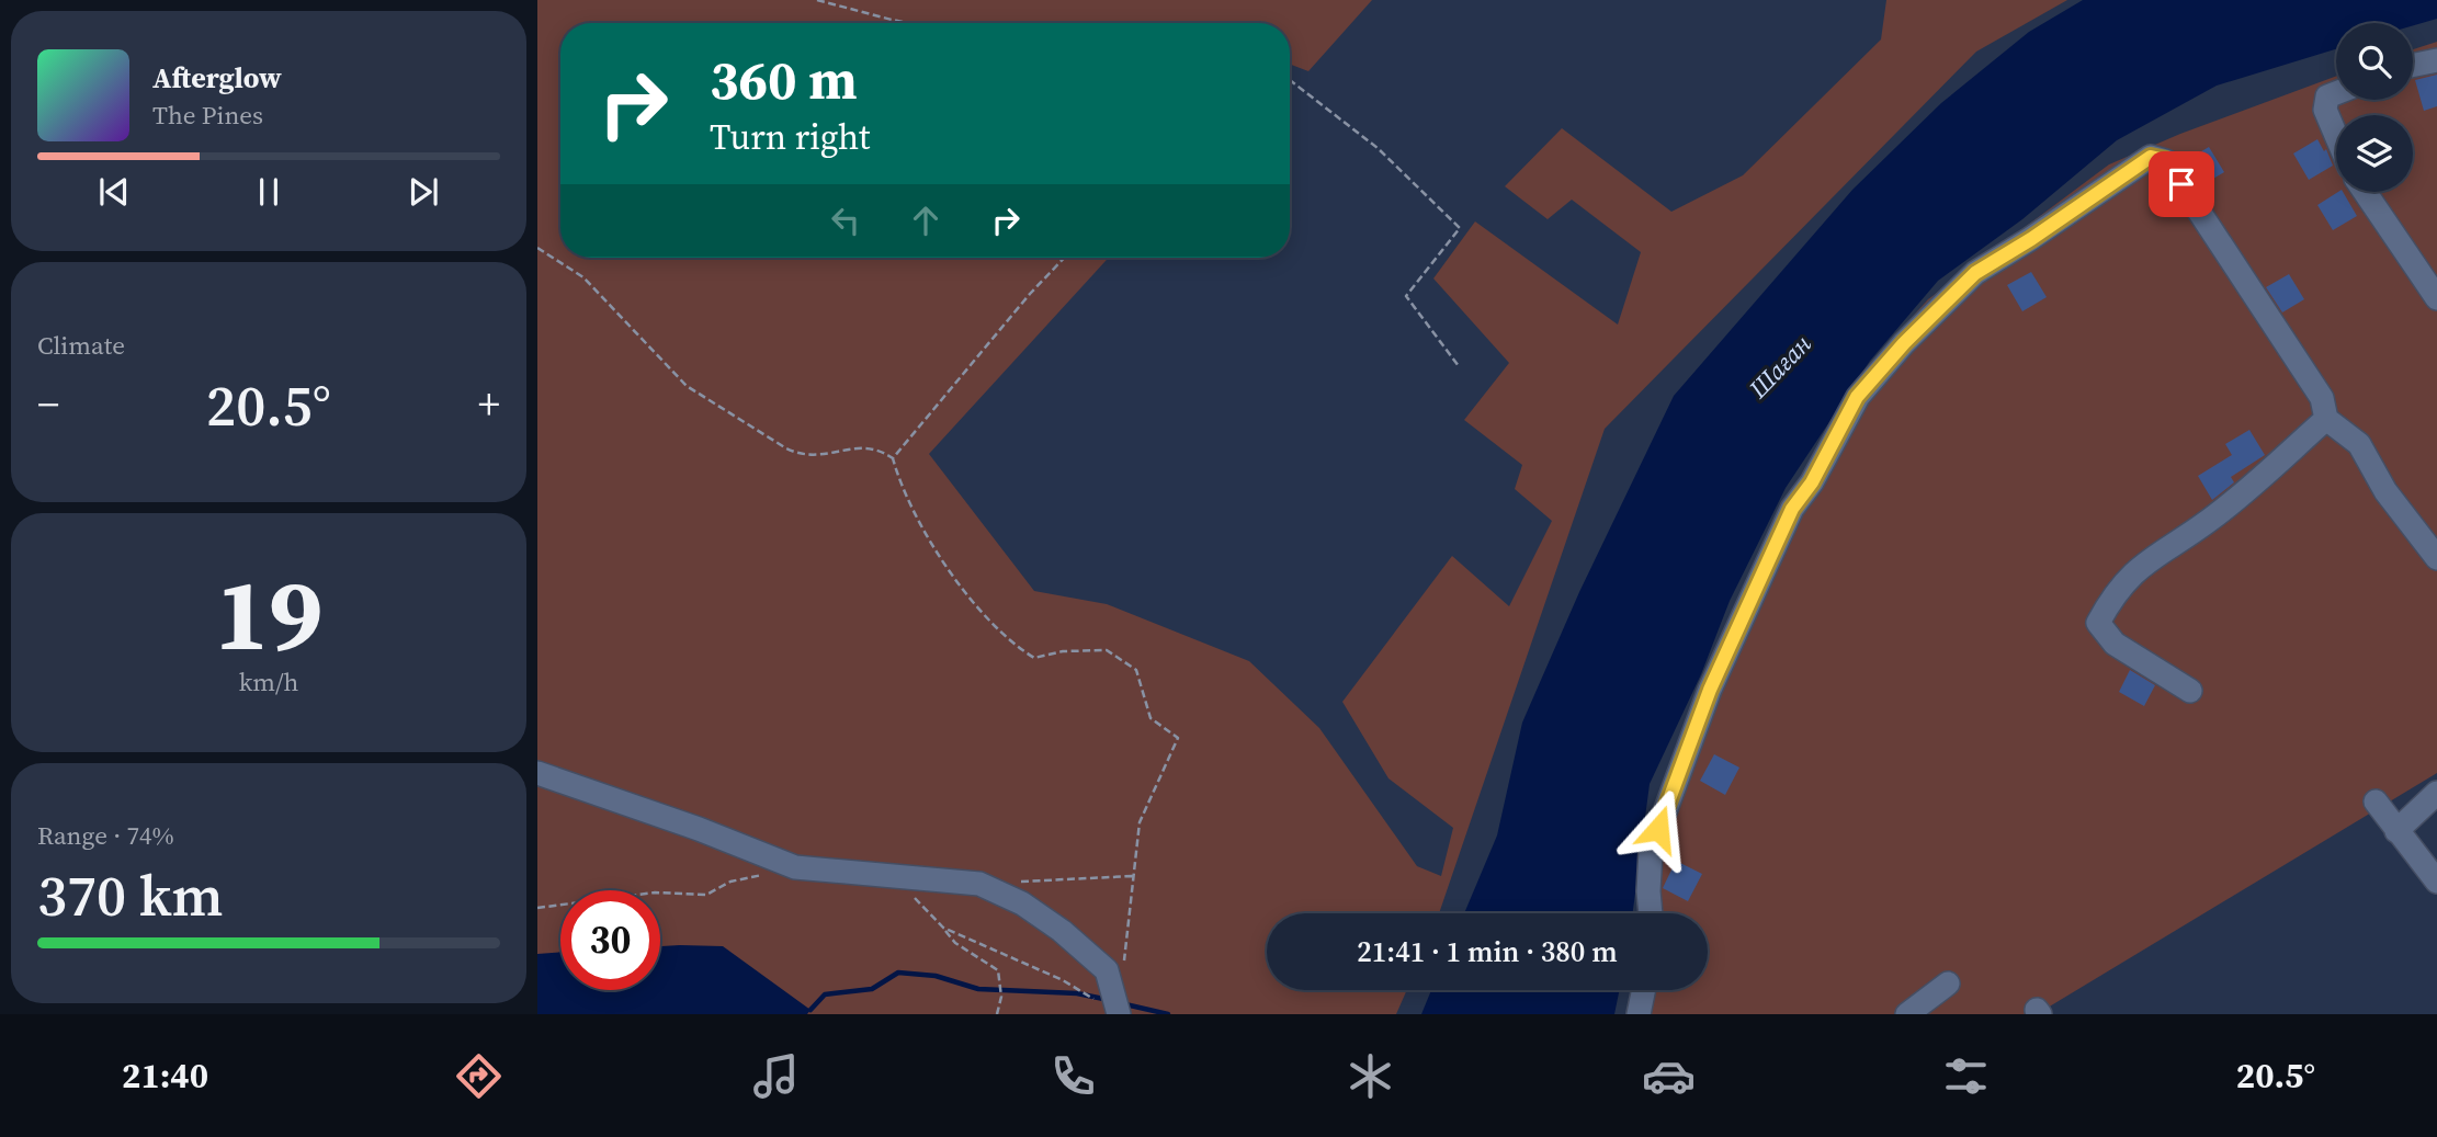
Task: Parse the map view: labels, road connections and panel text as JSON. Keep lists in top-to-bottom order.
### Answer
{
  "water": ["Шаған"],
  "page": {
    "turn": ["360 m", "Turn right"],
    "song": ["Afterglow", "The Pines"],
    "tile": [
      "Climate",
      ["19", "km/h"],
      ["Range · 74%", "370 km"]
    ],
    "heat": ["−", "20.5°", "+"],
    "limit": "30",
    "trip": "21:41 · 1 min · 380 m",
    "tabs": ["21:40", "20.5°"]
  }
}
